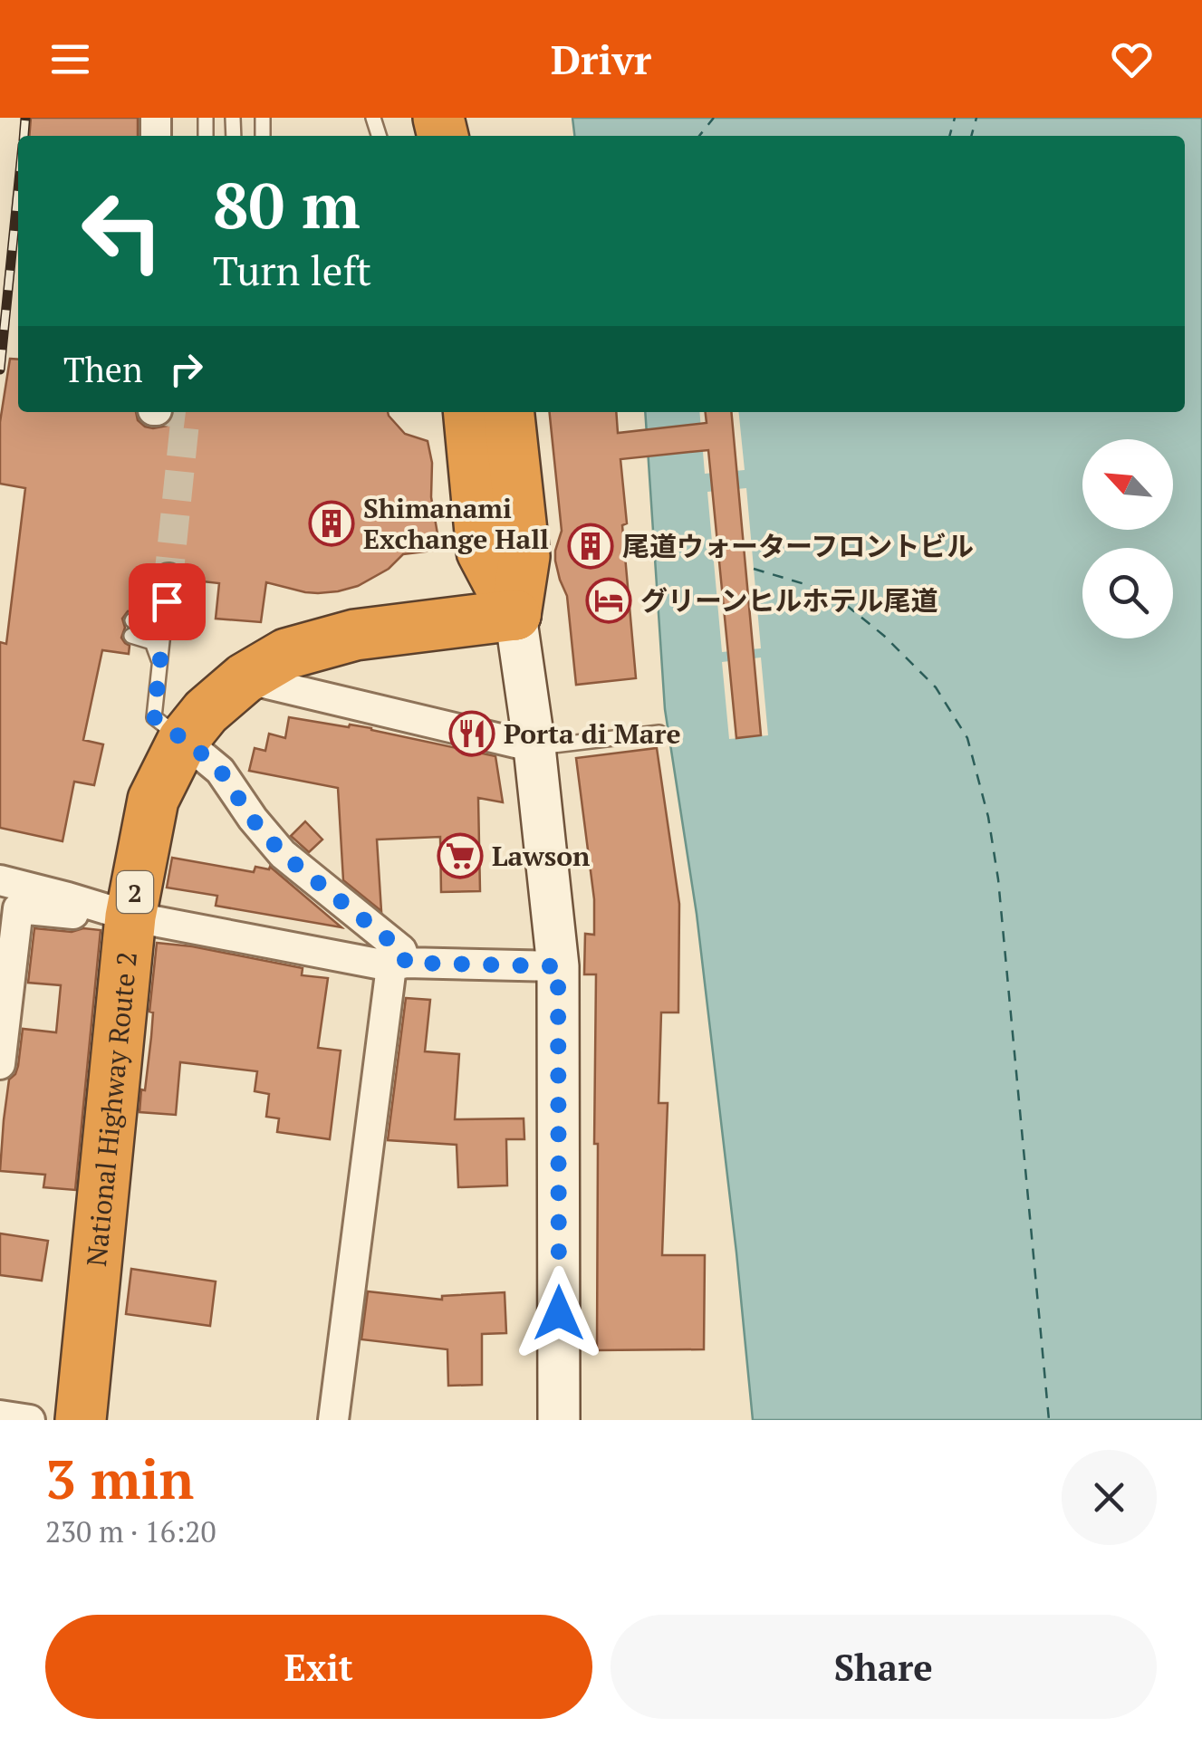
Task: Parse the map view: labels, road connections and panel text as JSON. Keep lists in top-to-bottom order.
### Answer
{
  "streets": {
    "highway": ["2", "National Highway Route 2"]
  },
  "places": {
    "building": ["Shimanami Exchange Hall", "尾道ウォーターフロントビル"],
    "hotel": ["グリーンヒルホテル尾道"],
    "restaurant": ["Porta di Mare"],
    "supermarket": ["Lawson"]
  },
  "north": "top left",
  "page": {
    "header": "Drivr",
    "turn": ["80 m", "Turn left"],
    "then": "Then",
    "heading": ["3 min", "230 m · 16:20"],
    "buttons": ["Exit", "Share"]
  }
}
